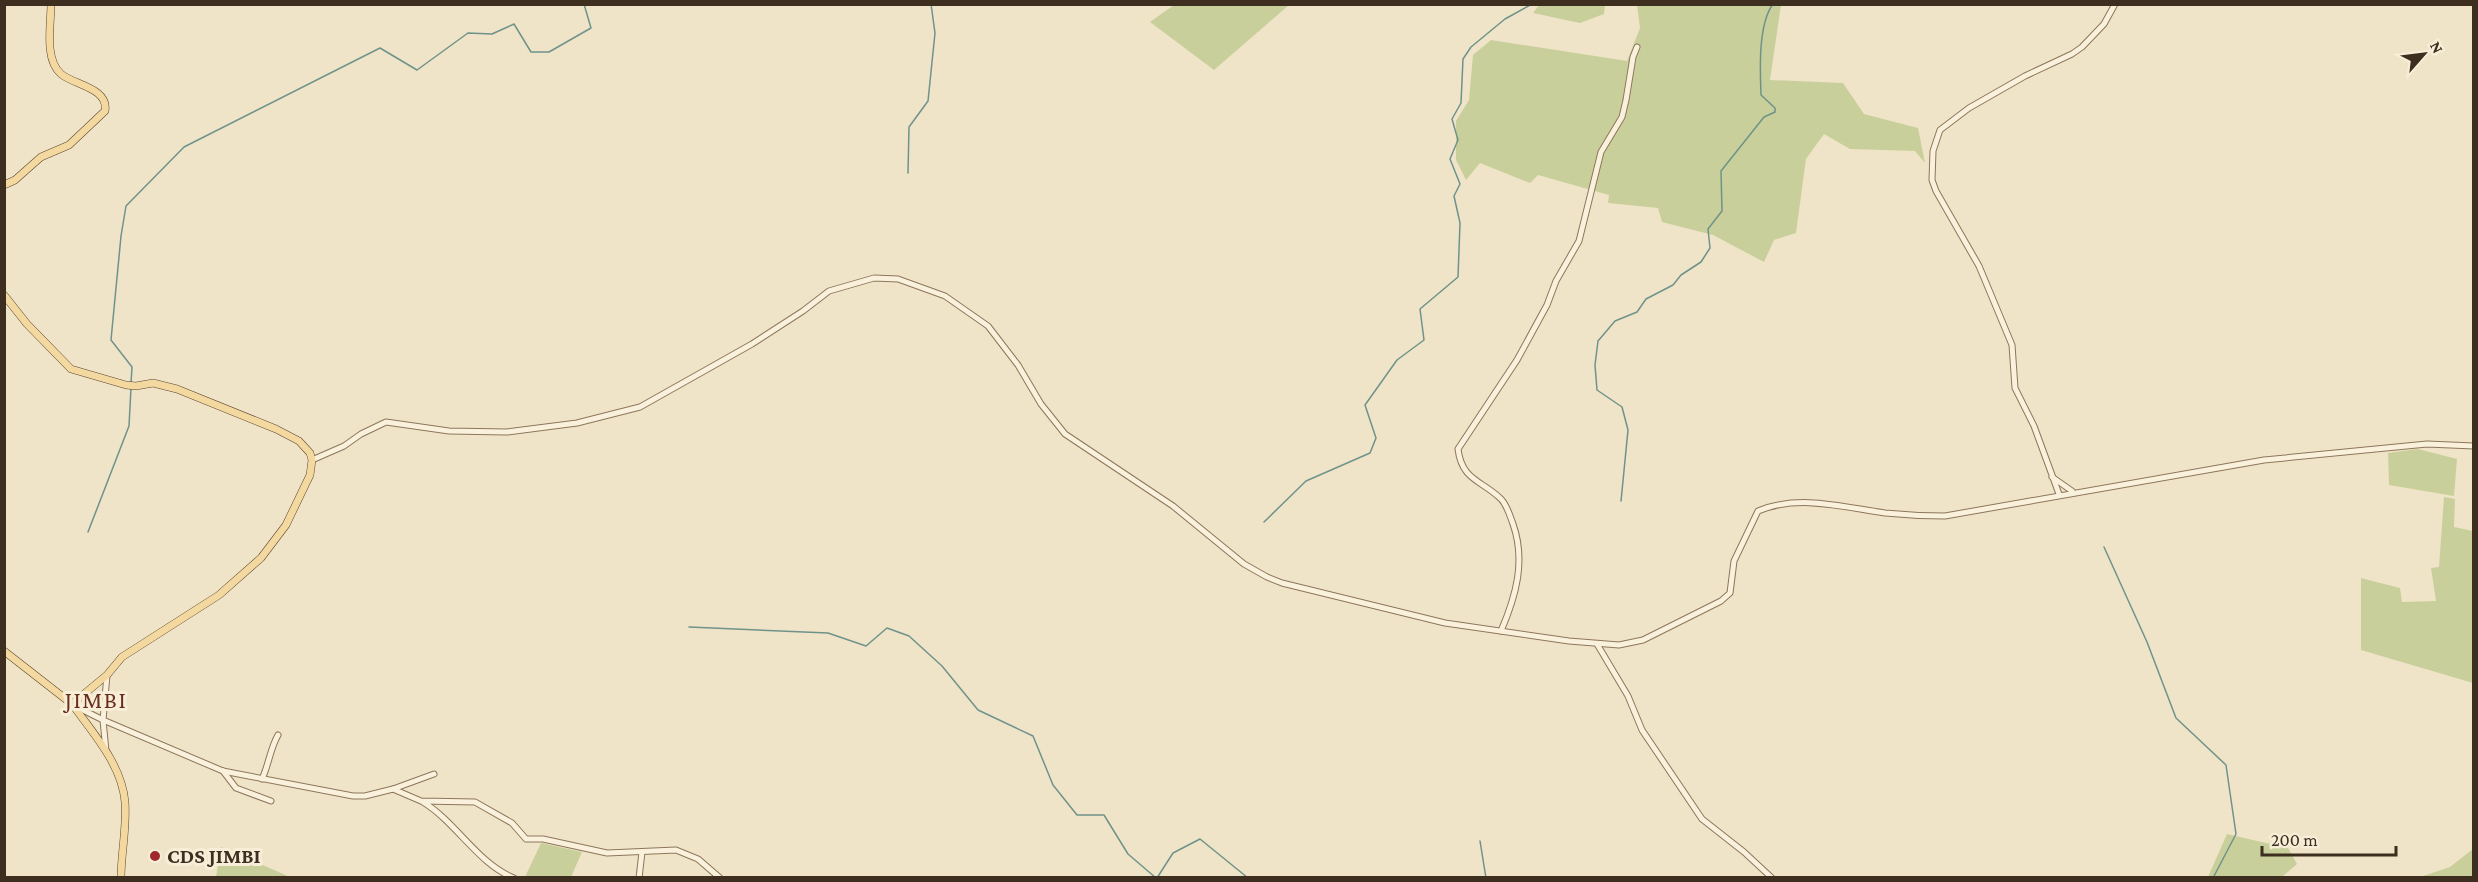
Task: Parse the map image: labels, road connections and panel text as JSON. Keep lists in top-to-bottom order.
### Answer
{
  "districts": ["JIMBI"],
  "places": ["CDS JIMBI"],
  "scale_bar": "200 m",
  "north": "top right"
}
